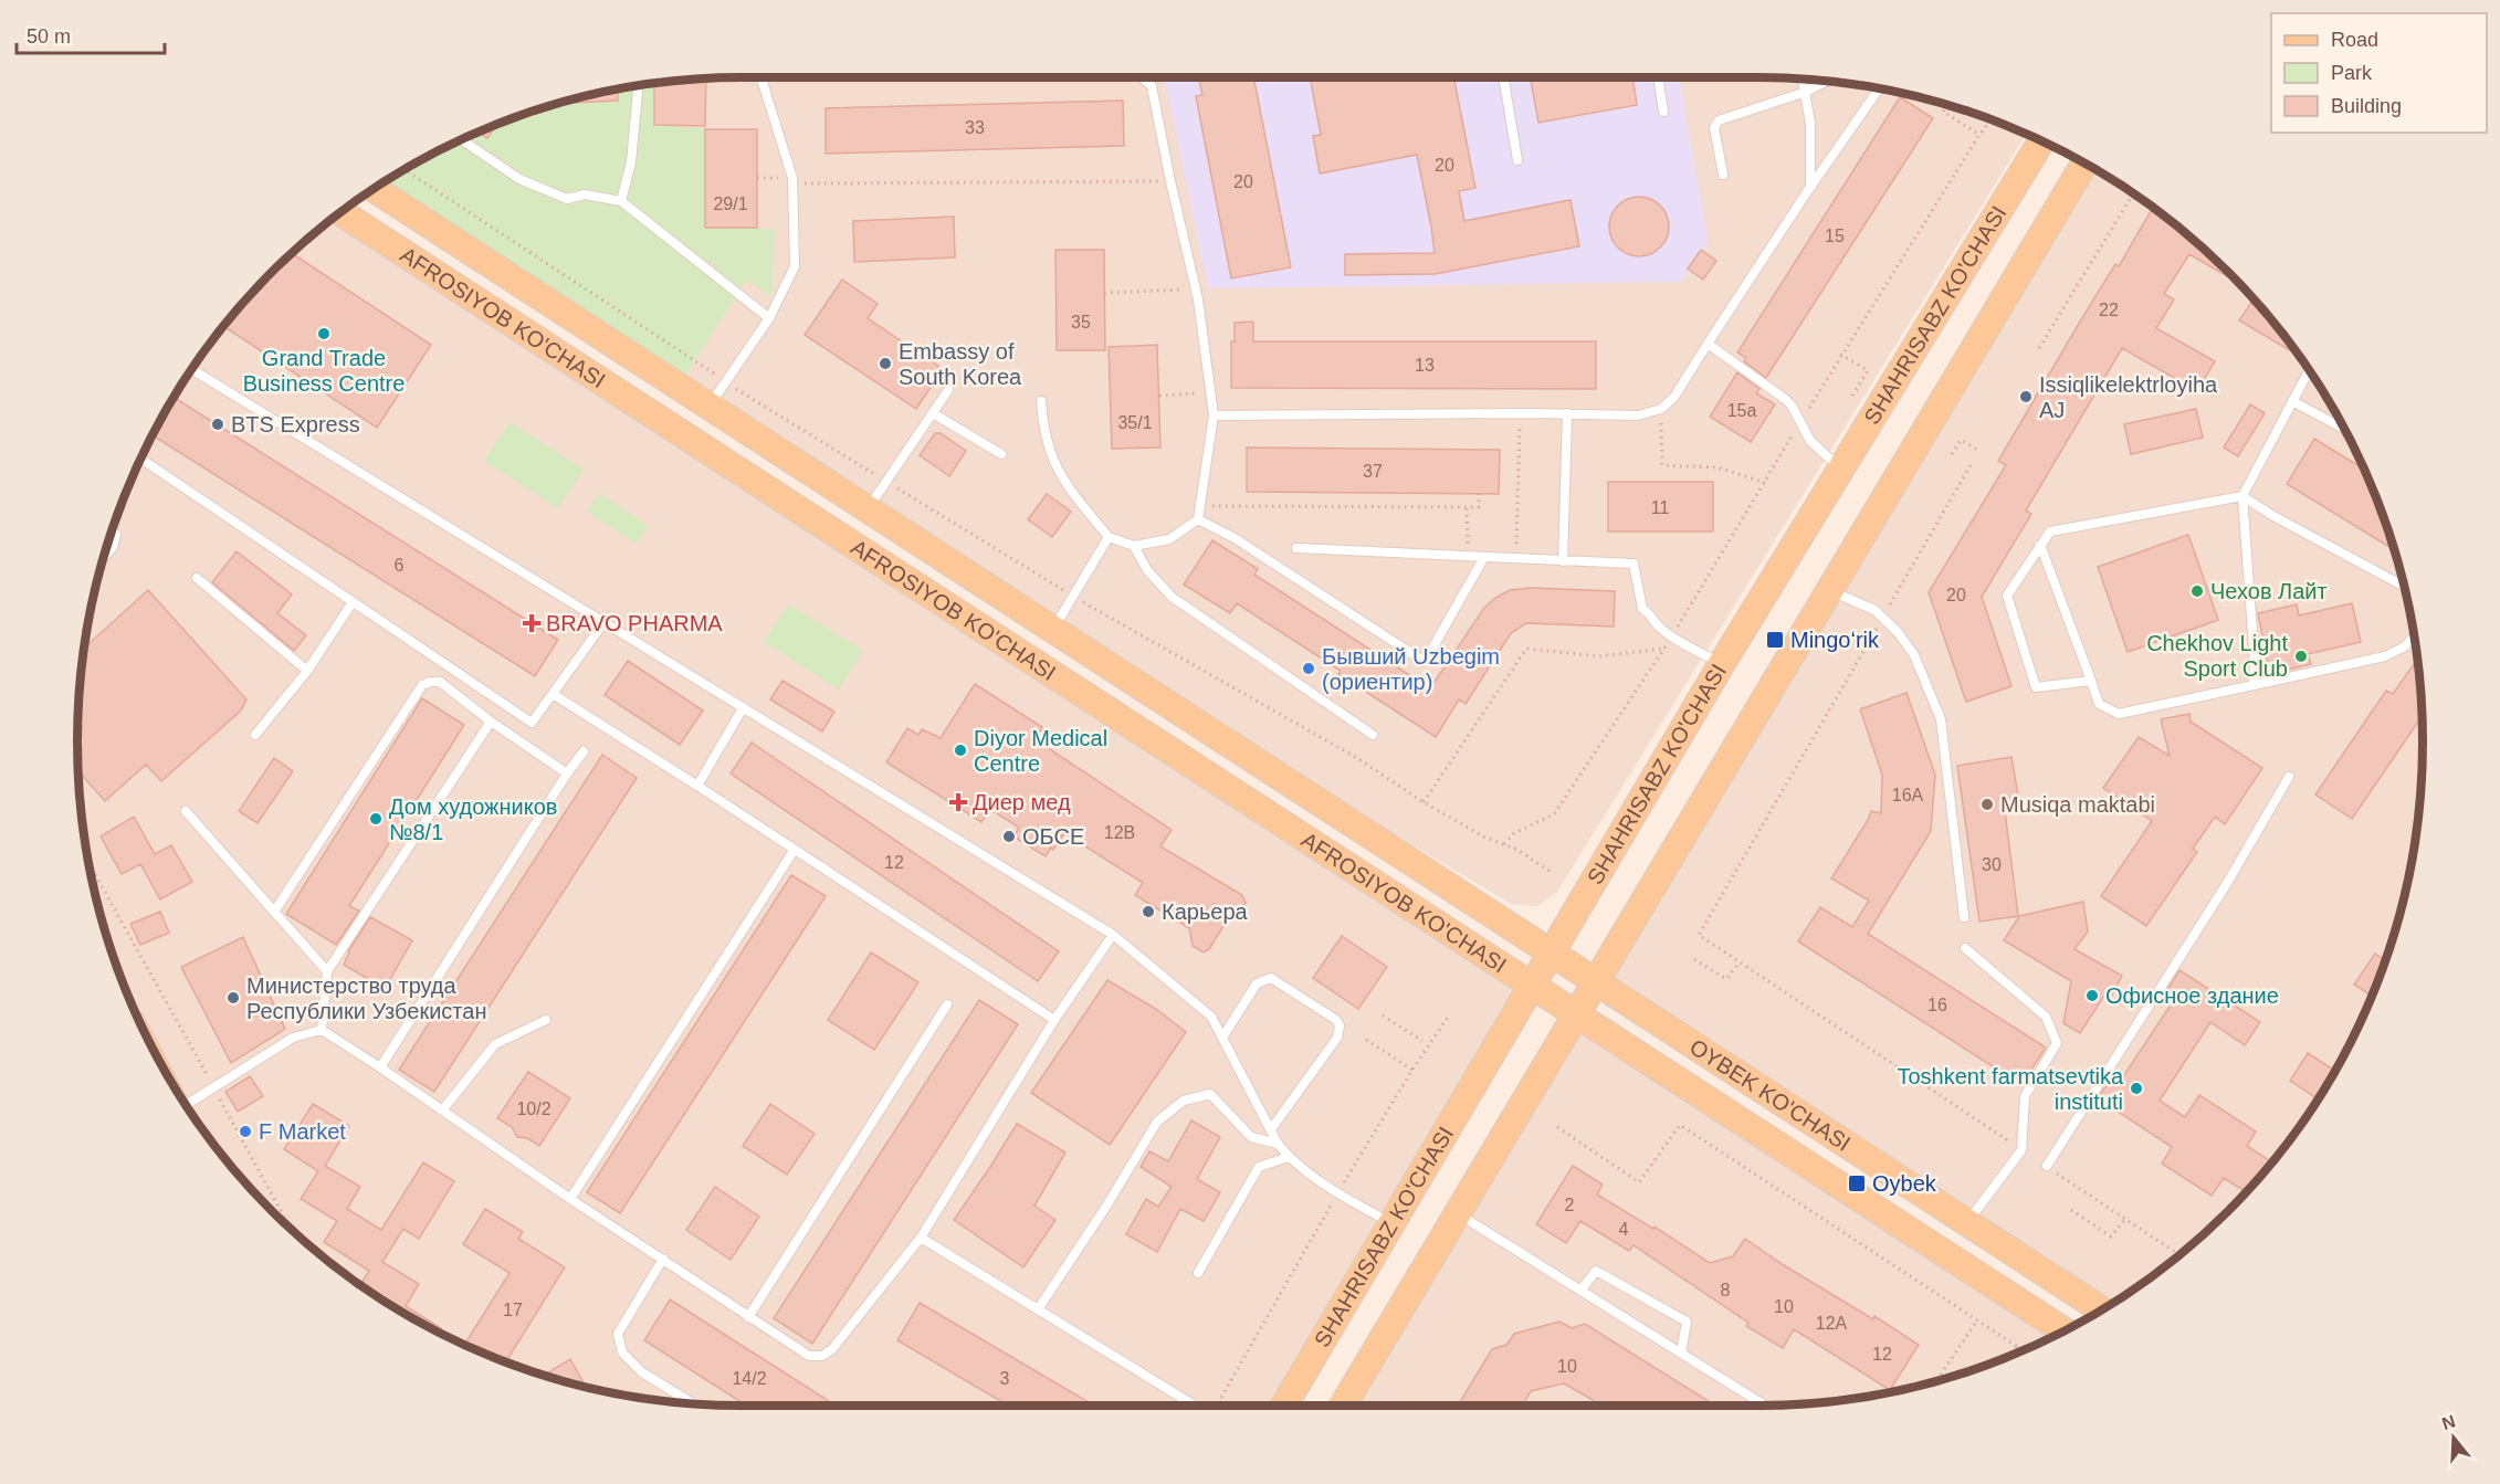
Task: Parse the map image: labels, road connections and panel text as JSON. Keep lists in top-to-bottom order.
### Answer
{
  "streets": {
    "main road": ["SHAHRISABZ KO'CHASI", "AFROSIYOB KO'CHASI", "OYBEK KO'CHASI"]
  },
  "crossings": [
    ["SHAHRISABZ KO'CHASI", "AFROSIYOB KO'CHASI"],
    ["AFROSIYOB KO'CHASI", "OYBEK KO'CHASI"]
  ],
  "places": {
    "other": [
      "Grand Trade Business Centre",
      "Embassy of South Korea",
      "Issiqlikelektrloyiha AJ",
      "BTS Express",
      "Чехов Лайт",
      "Chekhov Light Sport Club",
      "Бывший Uzbegim (ориентир)",
      "Diyor Medical Centre",
      "Musiqa maktabi",
      "Дом художников №8/1",
      "ОБСЕ",
      "Карьера",
      "Офисное здание",
      "Министерство труда Республики Узбекистан",
      "Toshkent farmatsevtika instituti",
      "F Market"
    ],
    "health": ["BRAVO PHARMA", "Диер мед"],
    "transit": ["Mingoʻrik", "Oybek"]
  },
  "house_numbers": [
    "33",
    "20",
    "20",
    "29/1",
    "15",
    "22",
    "35",
    "13",
    "15a",
    "35/1",
    "37",
    "11",
    "6",
    "20",
    "16A",
    "12B",
    "12",
    "30",
    "16",
    "10/2",
    "2",
    "4",
    "8",
    "10",
    "17",
    "12A",
    "12",
    "10",
    "14/2",
    "3"
  ],
  "legend": ["Road", "Park", "Building"],
  "scale_bar": "50 m",
  "north": "top"
}
